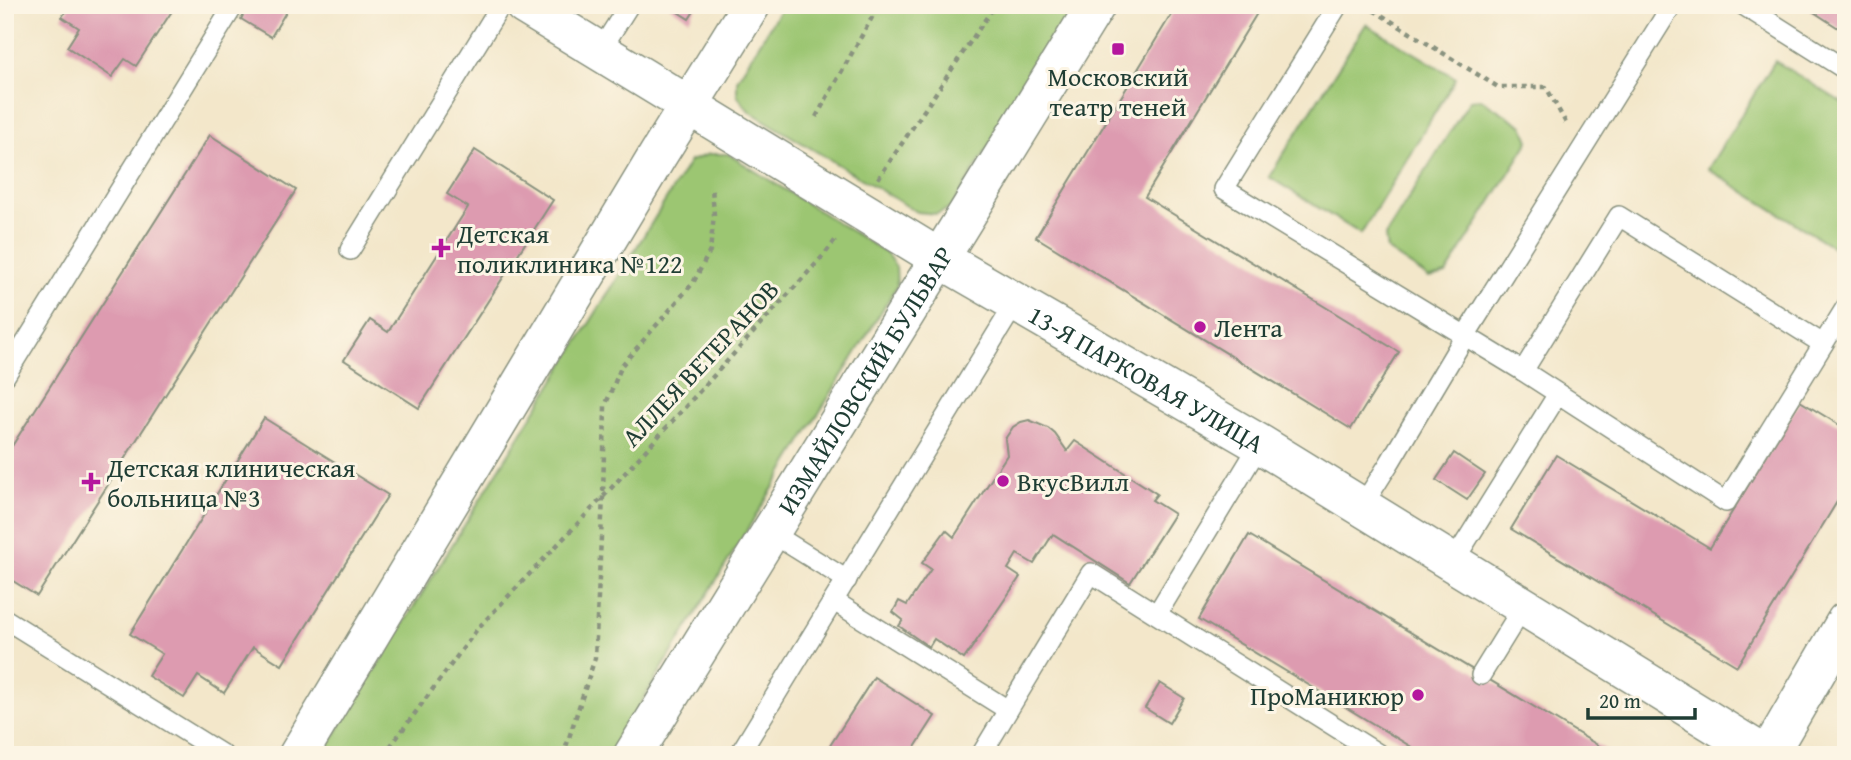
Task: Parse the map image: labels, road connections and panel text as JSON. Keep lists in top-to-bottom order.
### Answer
{
  "streets": {
    "street": ["13-Я ПАРКОВАЯ УЛИЦА", "ИЗМАЙЛОВСКИЙ БУЛЬВАР"],
    "path": ["АЛЛЕЯ ВЕТЕРАНОВ"]
  },
  "crossings": [
    ["13-Я ПАРКОВАЯ УЛИЦА", "ИЗМАЙЛОВСКИЙ БУЛЬВАР"]
  ],
  "places": {
    "transit": ["Московский театр теней"],
    "health": ["Детская поликлиника №122", "Детская клиническая больница №3"],
    "other": ["Лента", "ВкусВилл", "ПроМаникюр"]
  },
  "scale_bar": "20 m"
}
